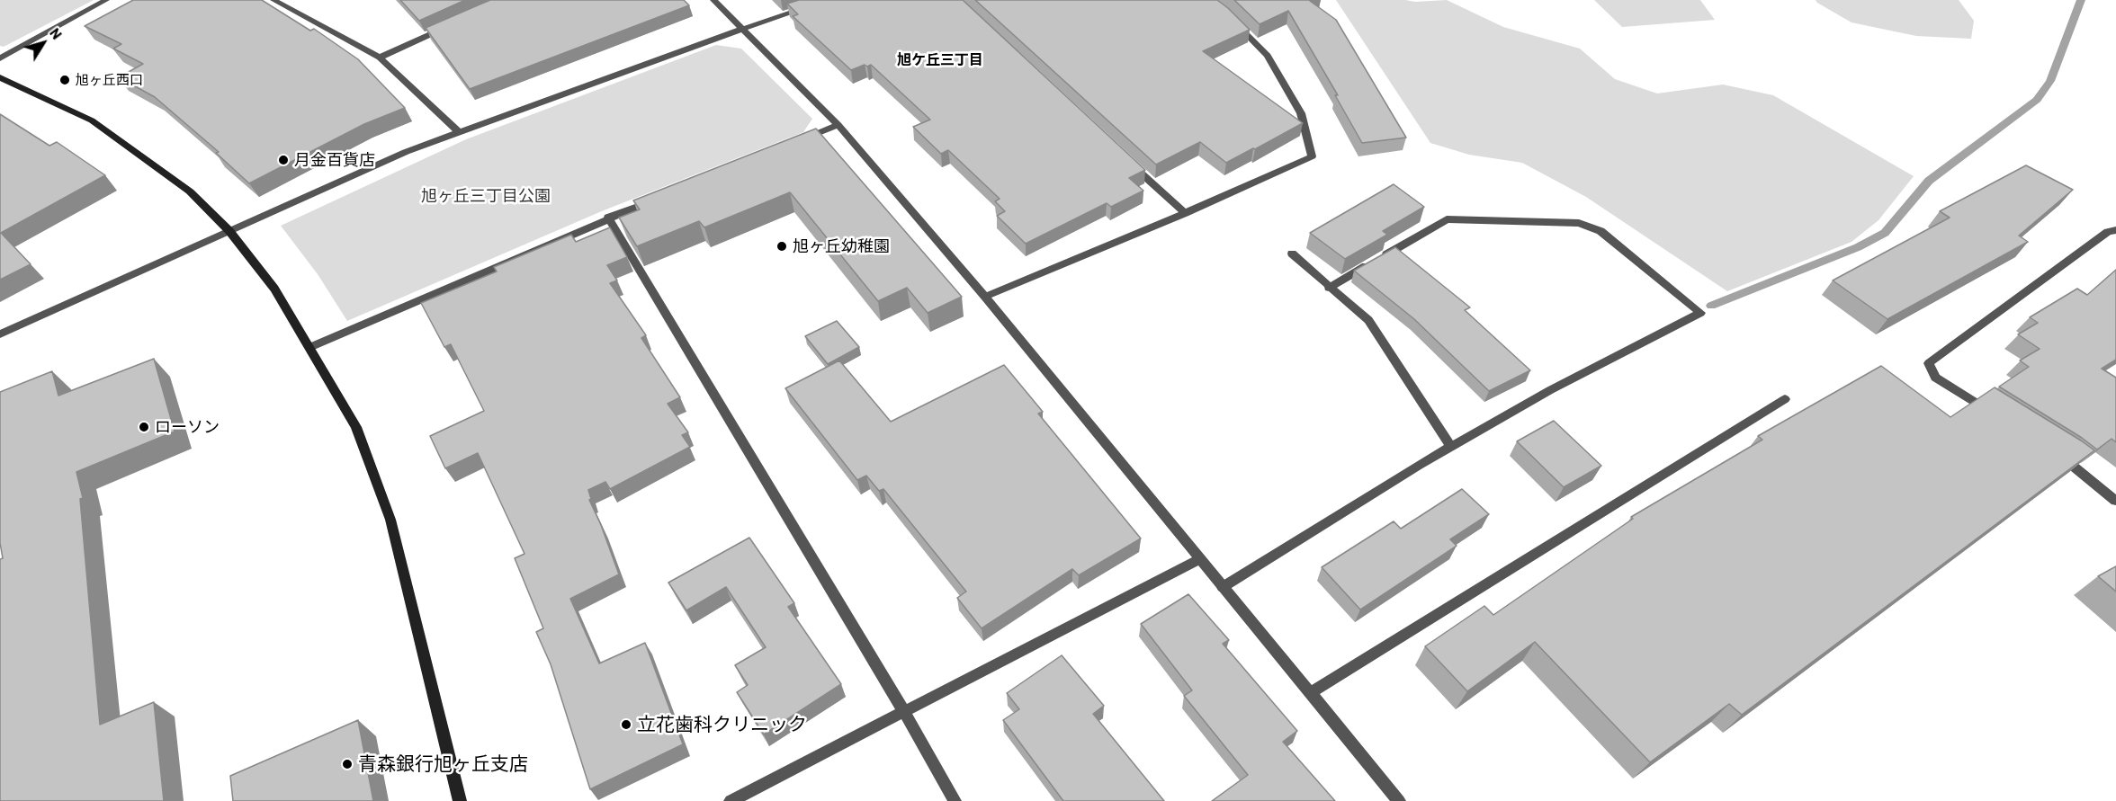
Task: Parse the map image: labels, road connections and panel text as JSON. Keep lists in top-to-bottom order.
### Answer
{
  "districts": ["旭ケ丘三丁目"],
  "parks": ["旭ヶ丘三丁目公園"],
  "places": [
    "旭ヶ丘西口",
    "月金百貨店",
    "旭ヶ丘幼稚園",
    "ローソン",
    "立花歯科クリニック",
    "青森銀行旭ヶ丘支店"
  ],
  "north": "top right"
}
